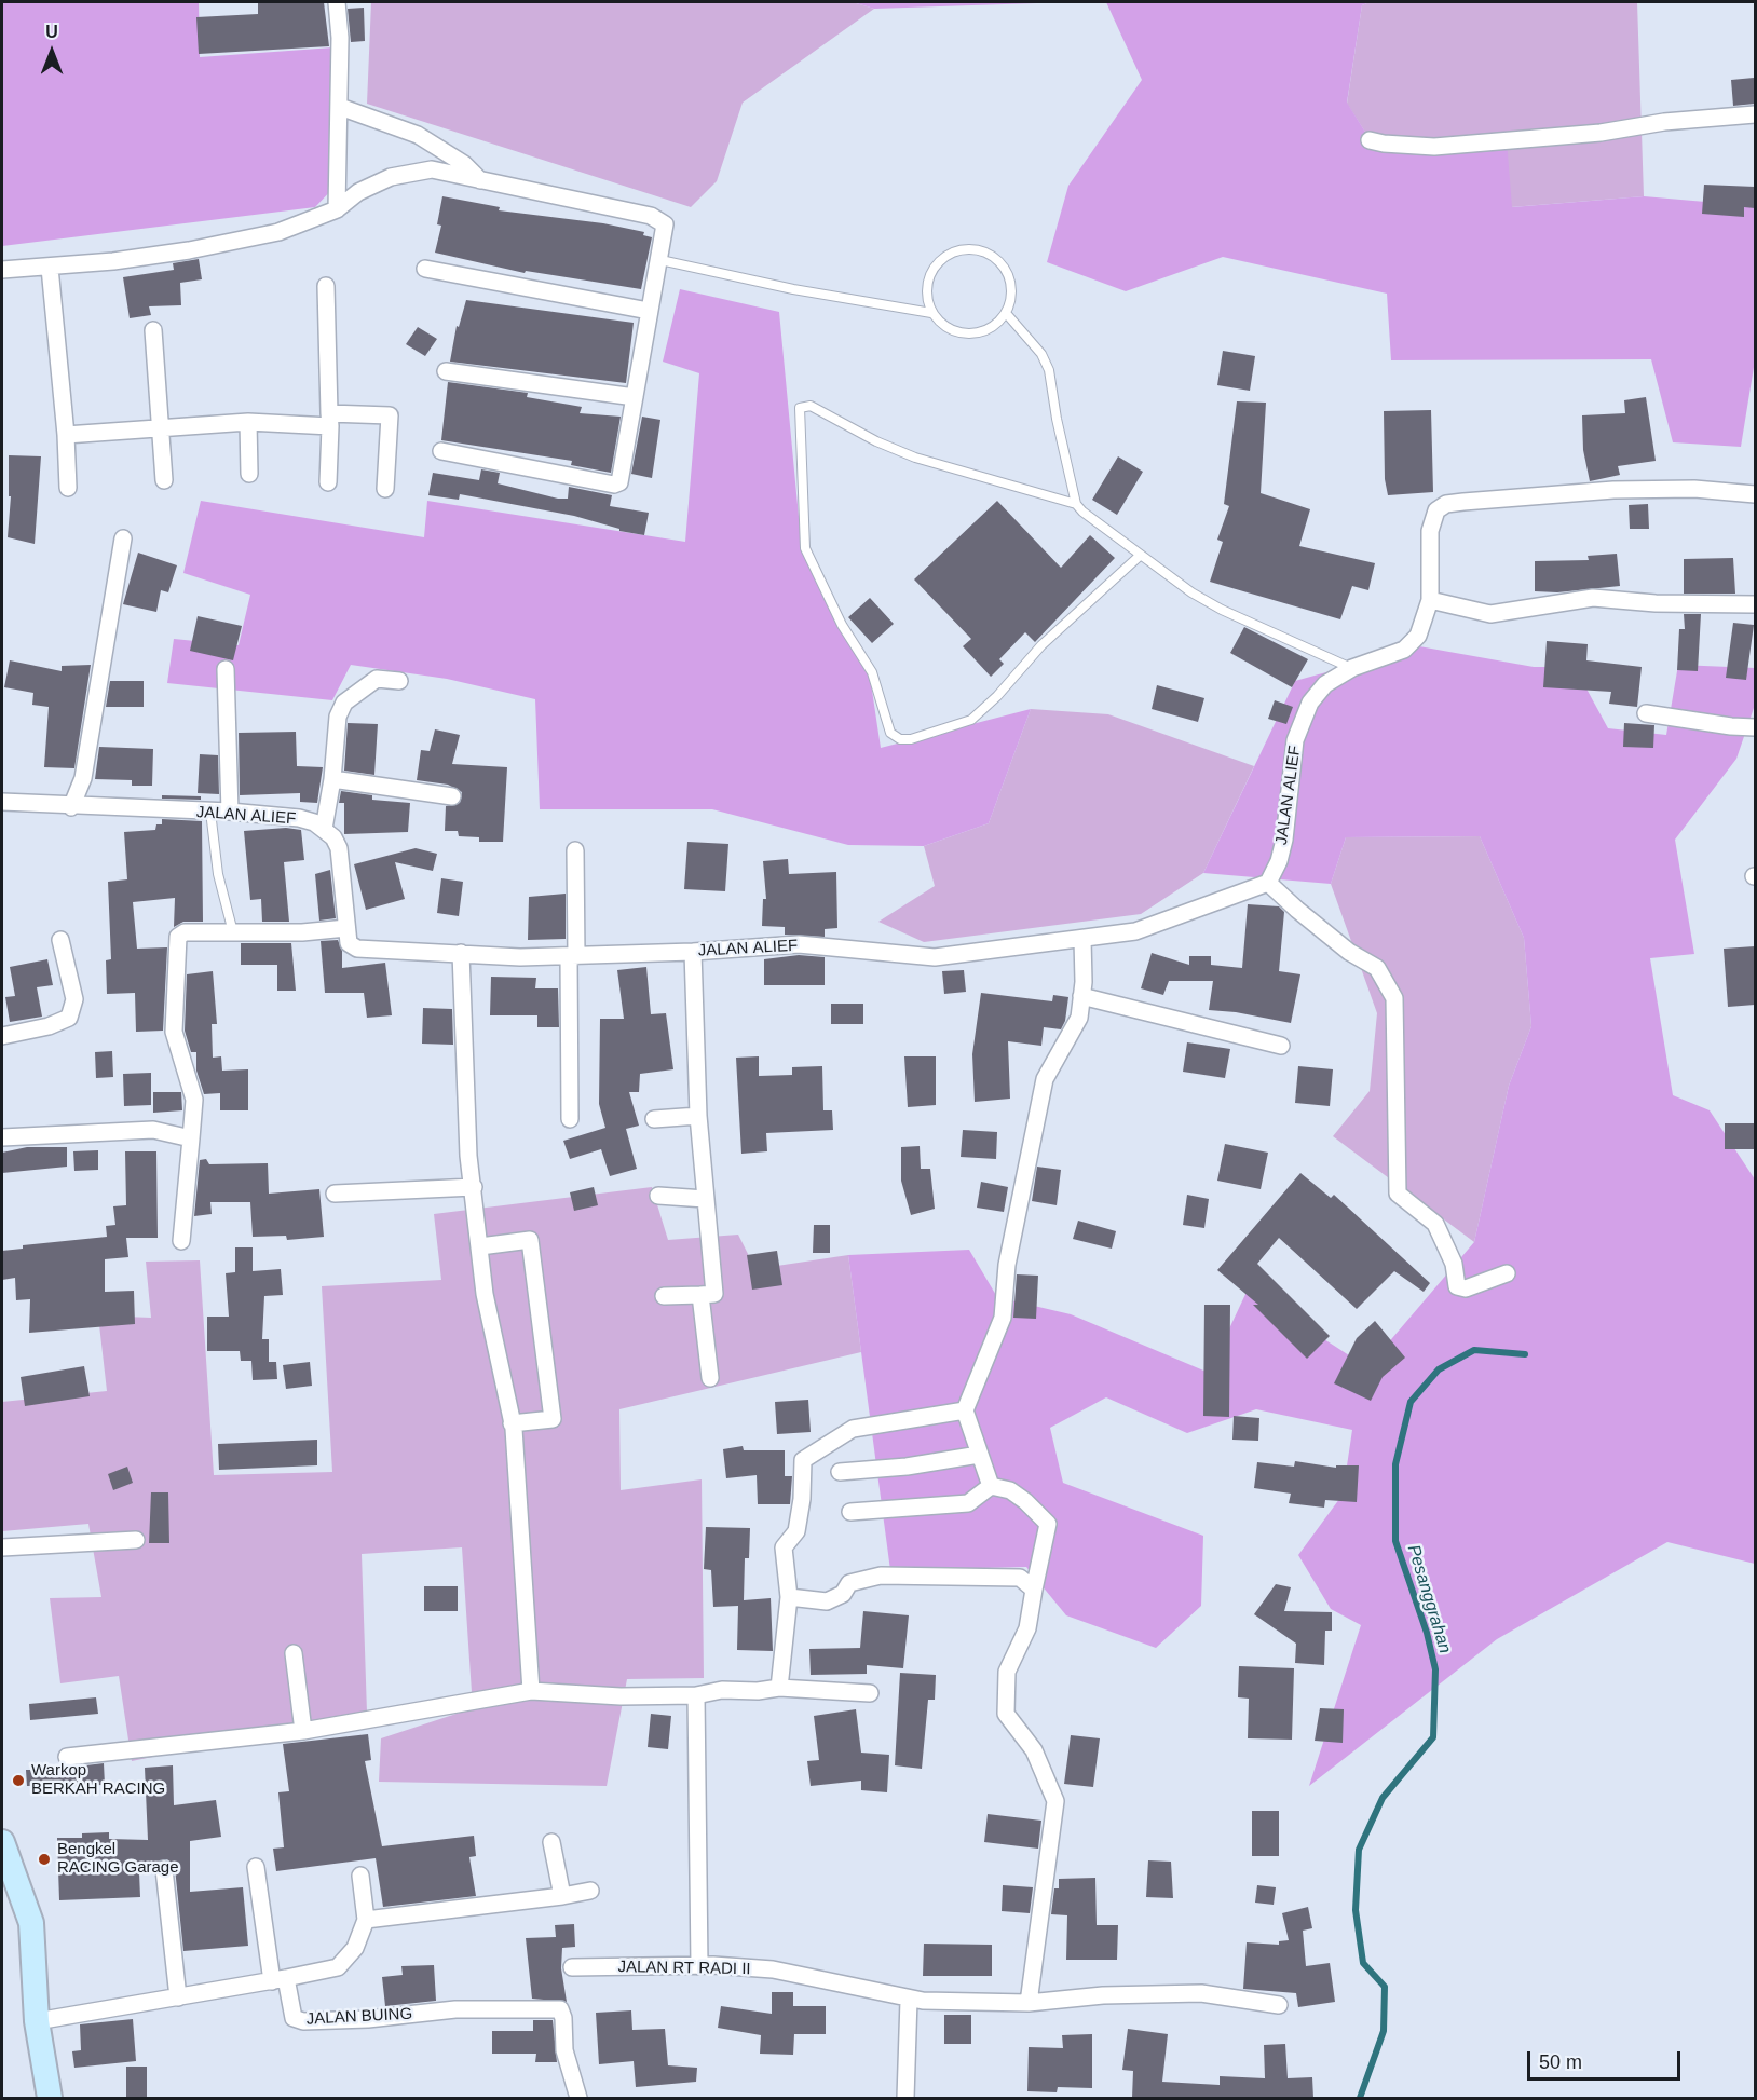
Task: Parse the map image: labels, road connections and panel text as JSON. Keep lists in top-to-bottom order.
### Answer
{
  "streets": {
    "street": ["JALAN ALIEF", "JALAN RT RADI II", "JALAN BUING"]
  },
  "water": ["Pesanggrahan"],
  "places": ["Warkop BERKAH RACING", "Bengkel RACING Garage"],
  "scale_bar": "50 m",
  "north": "top"
}
